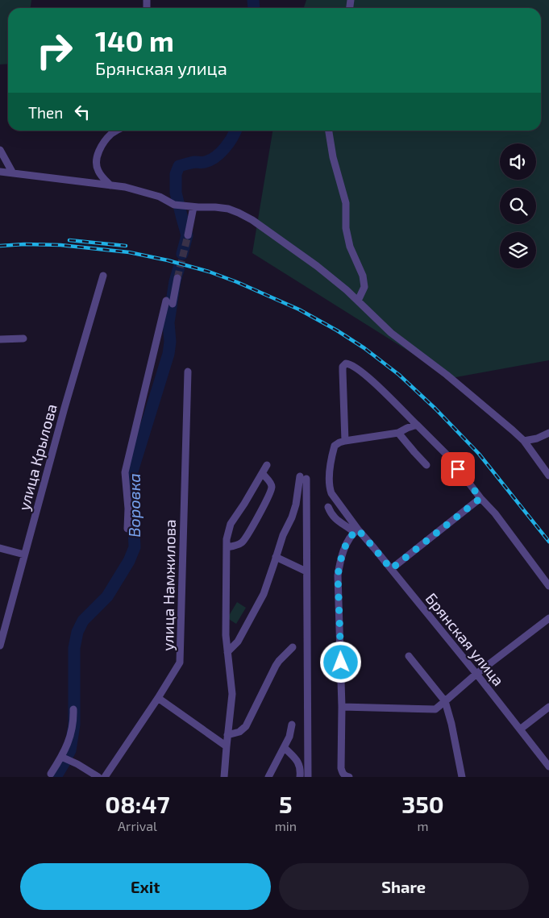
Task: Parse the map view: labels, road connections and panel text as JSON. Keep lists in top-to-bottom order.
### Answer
{
  "streets": {
    "street": ["улица Крылова", "улица Намжилова", "Брянская улица"]
  },
  "water": ["Воровка"],
  "page": {
    "turn": ["140 m", "Брянская улица"],
    "then": "Then",
    "eta": [
      "08:47",
      "Arrival",
      "5",
      "min",
      "350",
      "m"
    ],
    "buttons": ["Exit", "Share"]
  }
}
